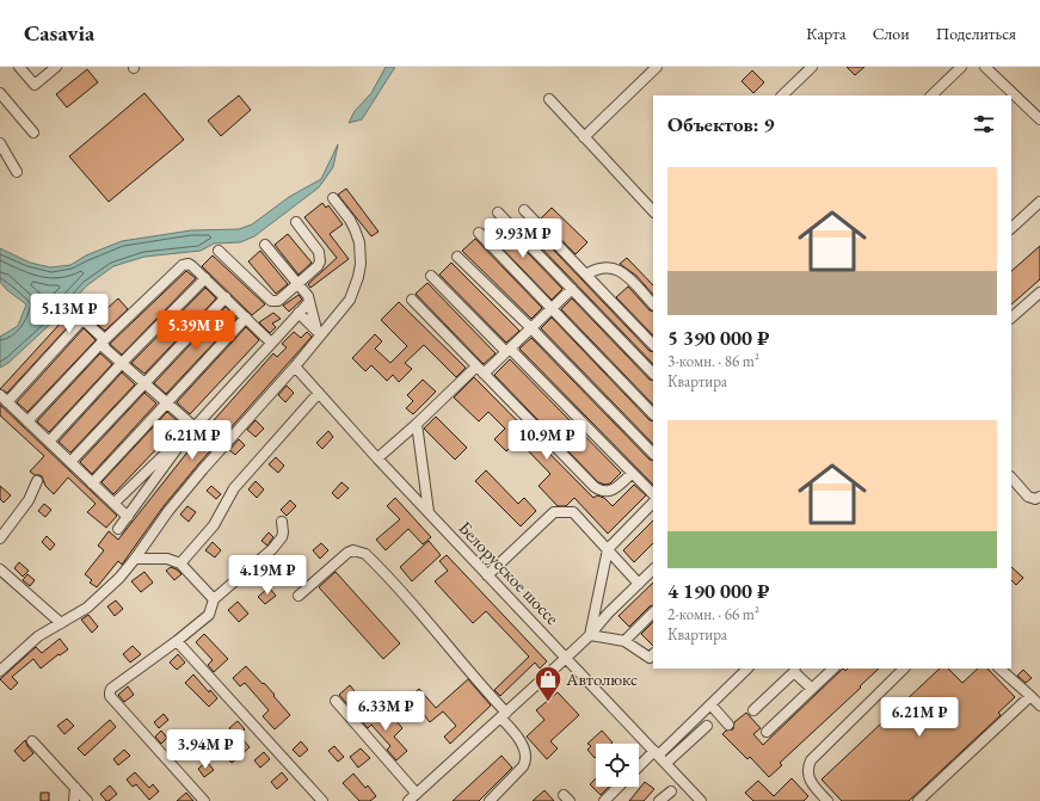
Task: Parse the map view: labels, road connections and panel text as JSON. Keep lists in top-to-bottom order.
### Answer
{
  "streets": {
    "street": ["Белорусское шоссе"]
  },
  "places": {
    "shop": ["Автолюкс"]
  },
  "page": {
    "header": "Casavia",
    "nav": ["Карта", "Слои", "Поделиться"],
    "heading": "Объектов: 9",
    "list": [
      {
        "name": "5 390 000 ₽",
        "note": "3-комн. · 86 m² · Квартира"
      },
      {
        "name": "4 190 000 ₽",
        "note": "2-комн. · 66 m² · Квартира"
      }
    ],
    "price": [
      "9.93M ₽",
      "5.13M ₽",
      "5.39M ₽",
      "6.21M ₽",
      "10.9M ₽",
      "4.19M ₽",
      "6.33M ₽",
      "6.21M ₽",
      "3.94M ₽"
    ]
  }
}
